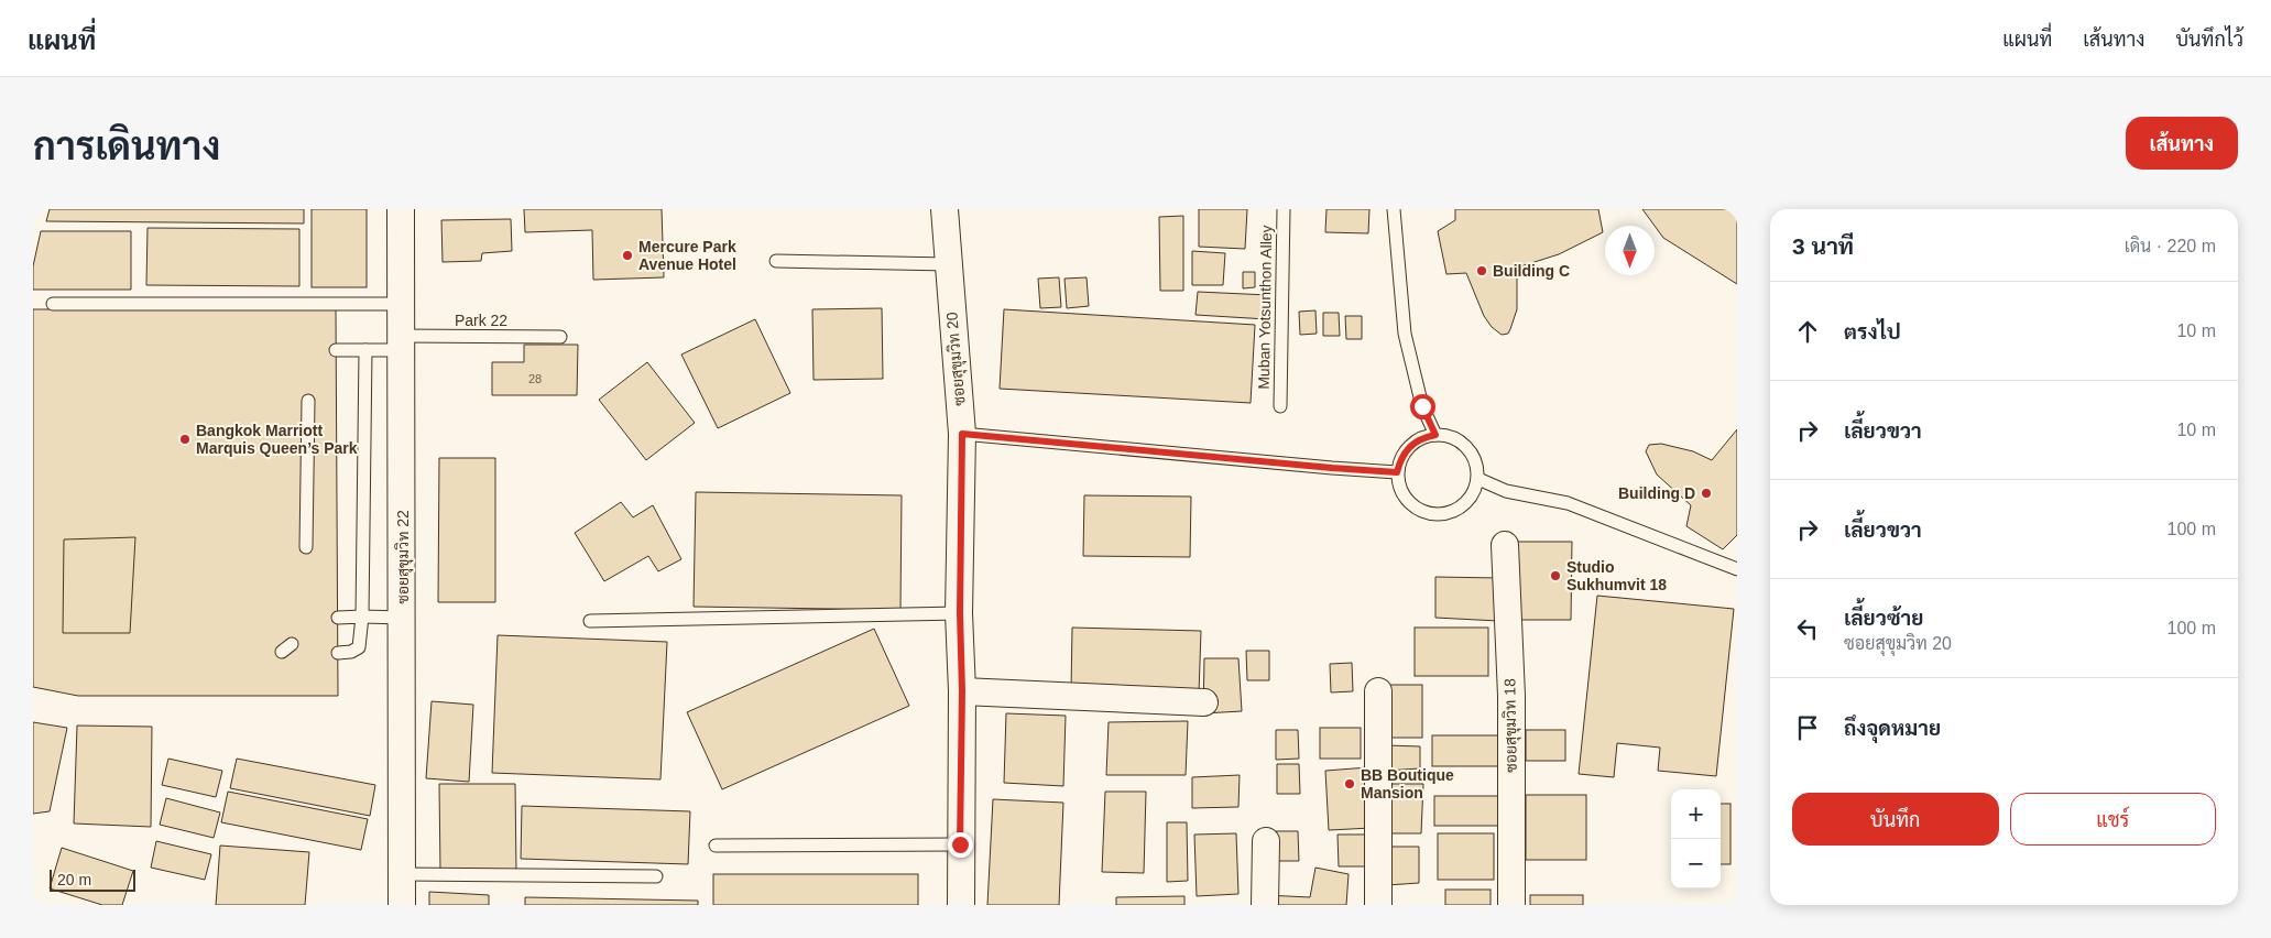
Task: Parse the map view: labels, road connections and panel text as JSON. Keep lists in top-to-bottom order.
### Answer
{
  "streets": {
    "street": ["ซอยสุขุมวิท 20", "ซอยสุขุมวิท 22", "ซอยสุขุมวิท 18"],
    "lane": ["Muban Yotsunthon Alley", "Park 22"]
  },
  "crossings": [
    ["Park 22", "ซอยสุขุมวิท 22"]
  ],
  "places": [
    "Mercure Park Avenue Hotel",
    "Building C",
    "Bangkok Marriott Marquis Queen’s Park",
    "Building D",
    "Studio Sukhumvit 18",
    "BB Boutique Mansion"
  ],
  "house_numbers": ["28"],
  "scale_bar": "20 m",
  "north": "bottom",
  "page": {
    "header": "แผนที่",
    "nav": ["แผนที่", "เส้นทาง", "บันทึกไว้"],
    "buttons": [
      "เส้นทาง",
      ["บันทึก", "แชร์"]
    ],
    "title": "การเดินทาง",
    "heading": ["3 นาที", "เดิน · 220 m"],
    "list": [
      ["ตรงไป", "10 m"],
      ["เลี้ยวขวา", "10 m"],
      ["เลี้ยวขวา", "100 m"],
      ["เลี้ยวซ้าย", "ซอยสุขุมวิท 20", "100 m"],
      "ถึงจุดหมาย"
    ],
    "map_buttons": ["+", "−"],
    "scale": "20 m"
  }
}
